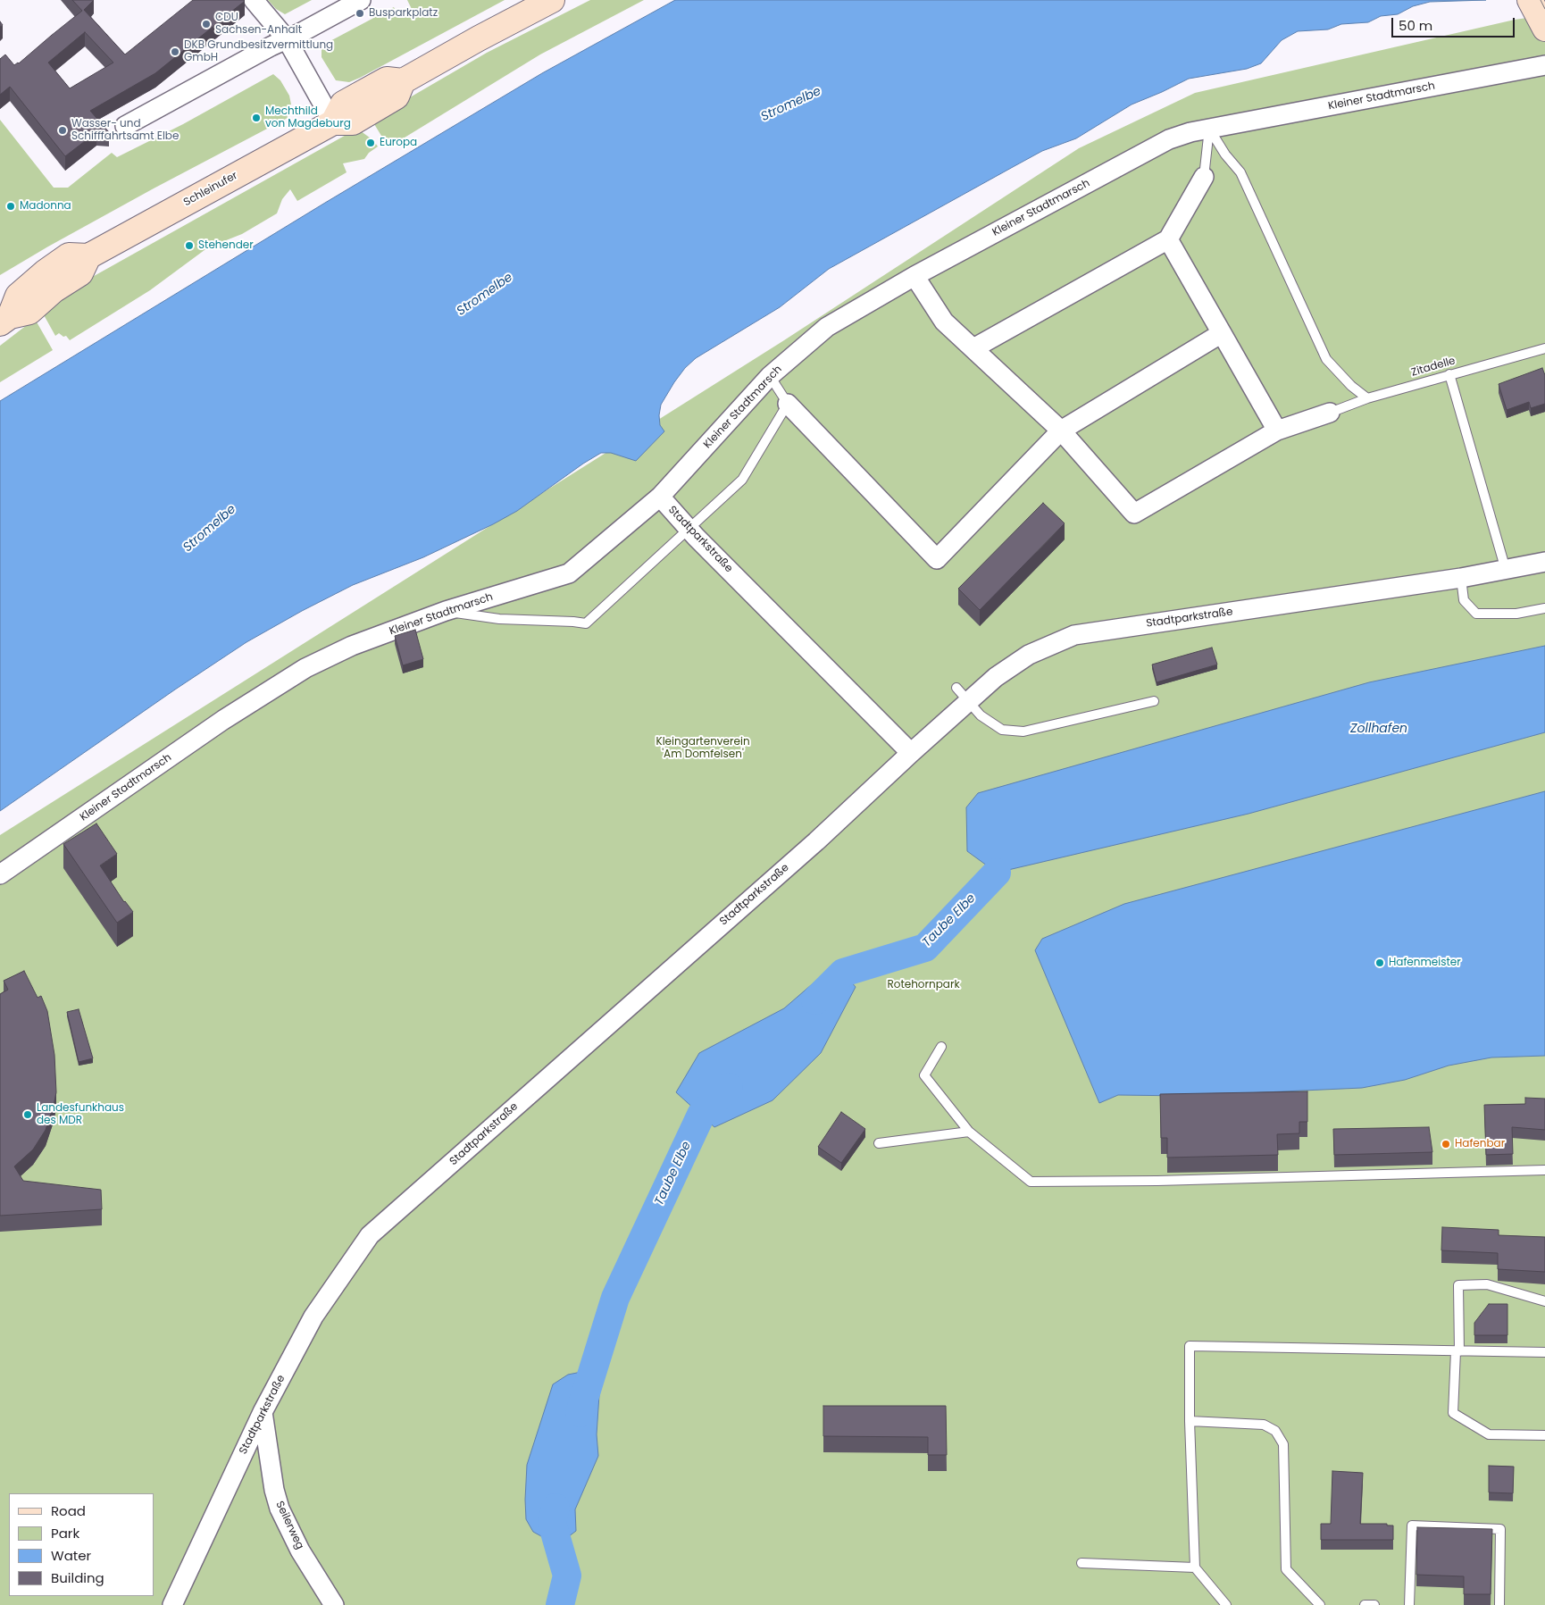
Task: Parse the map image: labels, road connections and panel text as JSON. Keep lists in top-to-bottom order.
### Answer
{
  "streets": {
    "main road": ["Schleinufer"],
    "street": ["Kleiner Stadtmarsch", "Stadtparkstraße", "Seilerweg"],
    "lane": ["Zitadelle"]
  },
  "crossings": [
    ["Kleiner Stadtmarsch", "Stadtparkstraße"],
    ["Stadtparkstraße", "Seilerweg"]
  ],
  "water": ["Stromelbe", "Zollhafen", "Taube Elbe"],
  "parks": ["Kleingartenverein 'Am Domfelsen'", "Rotehornpark"],
  "places": [
    "Busparkplatz",
    "CDU Sachsen-Anhalt",
    "DKB Grundbesitzvermittlung GmbH",
    "Mechthild von Magdeburg",
    "Wasser- und Schifffahrtsamt Elbe",
    "Europa",
    "Madonna",
    "Stehender",
    "Hafenmeister",
    "Landesfunkhaus des MDR",
    "Hafenbar"
  ],
  "legend": [
    "Road",
    "Park",
    "Water",
    "Building"
  ],
  "scale_bar": "50 m"
}
